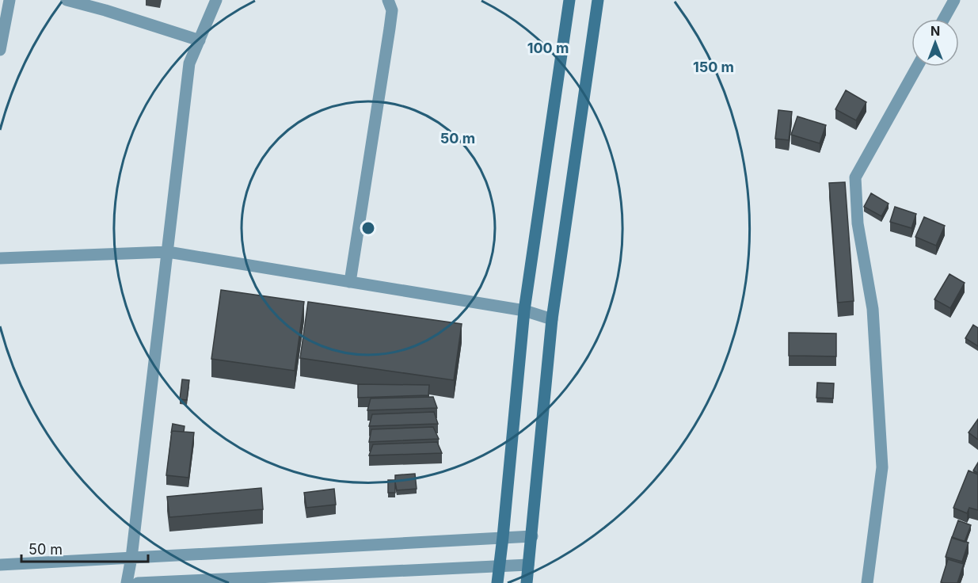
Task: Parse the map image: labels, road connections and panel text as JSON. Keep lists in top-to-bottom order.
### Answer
{
  "scale_bar": "50 m",
  "north": "top",
  "rings": ["100 m", "150 m", "50 m"]
}
